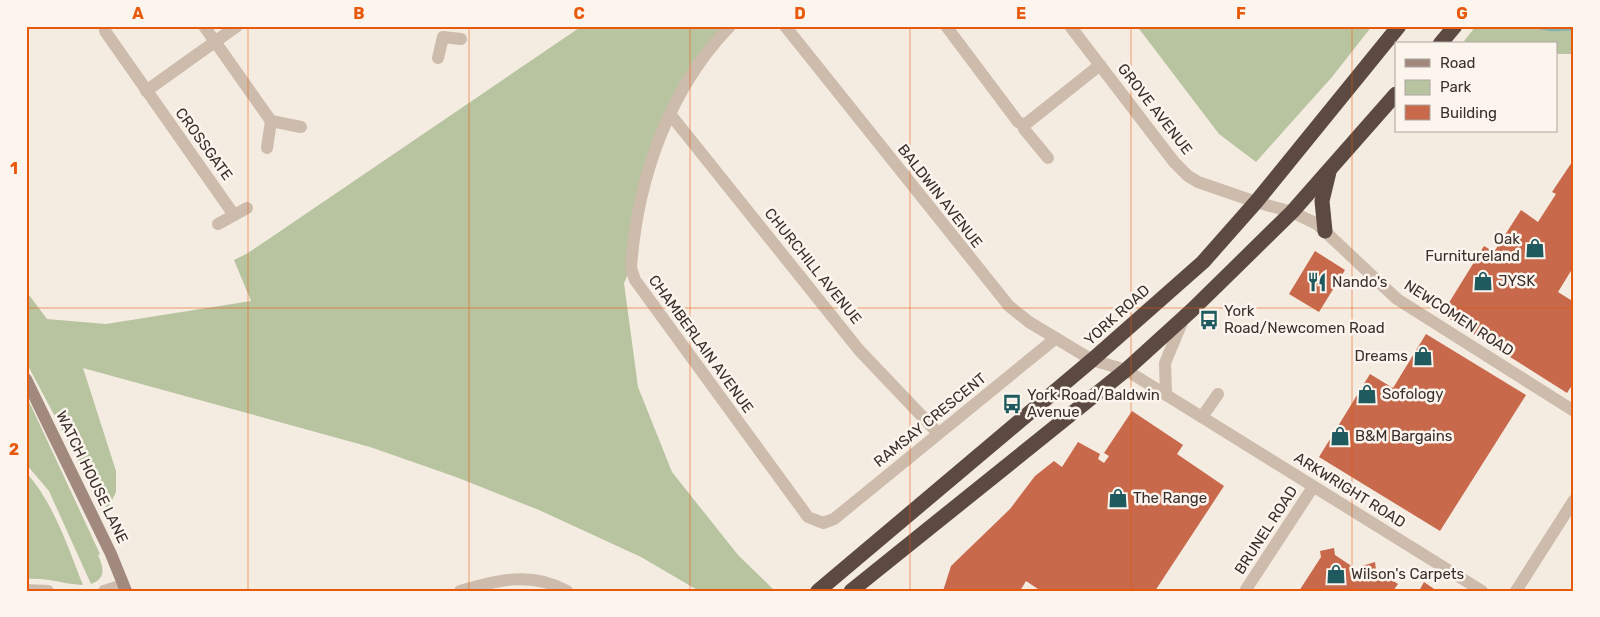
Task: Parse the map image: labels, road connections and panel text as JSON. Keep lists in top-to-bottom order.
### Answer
{
  "streets": {
    "highway": ["YORK ROAD"],
    "street": [
      "GROVE AVENUE",
      "CROSSGATE",
      "BALDWIN AVENUE",
      "CHURCHILL AVENUE",
      "NEWCOMEN ROAD",
      "CHAMBERLAIN AVENUE",
      "RAMSAY CRESCENT",
      "WATCH HOUSE LANE",
      "ARKWRIGHT ROAD",
      "BRUNEL ROAD"
    ]
  },
  "crossings": [
    ["GROVE AVENUE", "YORK ROAD"],
    ["GROVE AVENUE", "NEWCOMEN ROAD"],
    ["BALDWIN AVENUE", "YORK ROAD"],
    ["BALDWIN AVENUE", "RAMSAY CRESCENT"],
    ["BALDWIN AVENUE", "ARKWRIGHT ROAD"],
    ["CHURCHILL AVENUE", "CHAMBERLAIN AVENUE"],
    ["CHURCHILL AVENUE", "RAMSAY CRESCENT"],
    ["YORK ROAD", "NEWCOMEN ROAD"],
    ["YORK ROAD", "ARKWRIGHT ROAD"],
    ["CHAMBERLAIN AVENUE", "RAMSAY CRESCENT"],
    ["ARKWRIGHT ROAD", "BRUNEL ROAD"]
  ],
  "places": {
    "shop": [
      "Oak Furnitureland",
      "JYSK",
      "Dreams",
      "Sofology",
      "B&M Bargains",
      "The Range",
      "Wilson's Carpets"
    ],
    "restaurant": ["Nando's"],
    "bus stop": ["York Road/Newcomen Road", "York Road/Baldwin Avenue"]
  },
  "legend": ["Road", "Park", "Building"],
  "grid": {
    "columns": [
      "A",
      "B",
      "C",
      "D",
      "E",
      "F",
      "G"
    ],
    "rows": ["1", "2"]
  }
}
